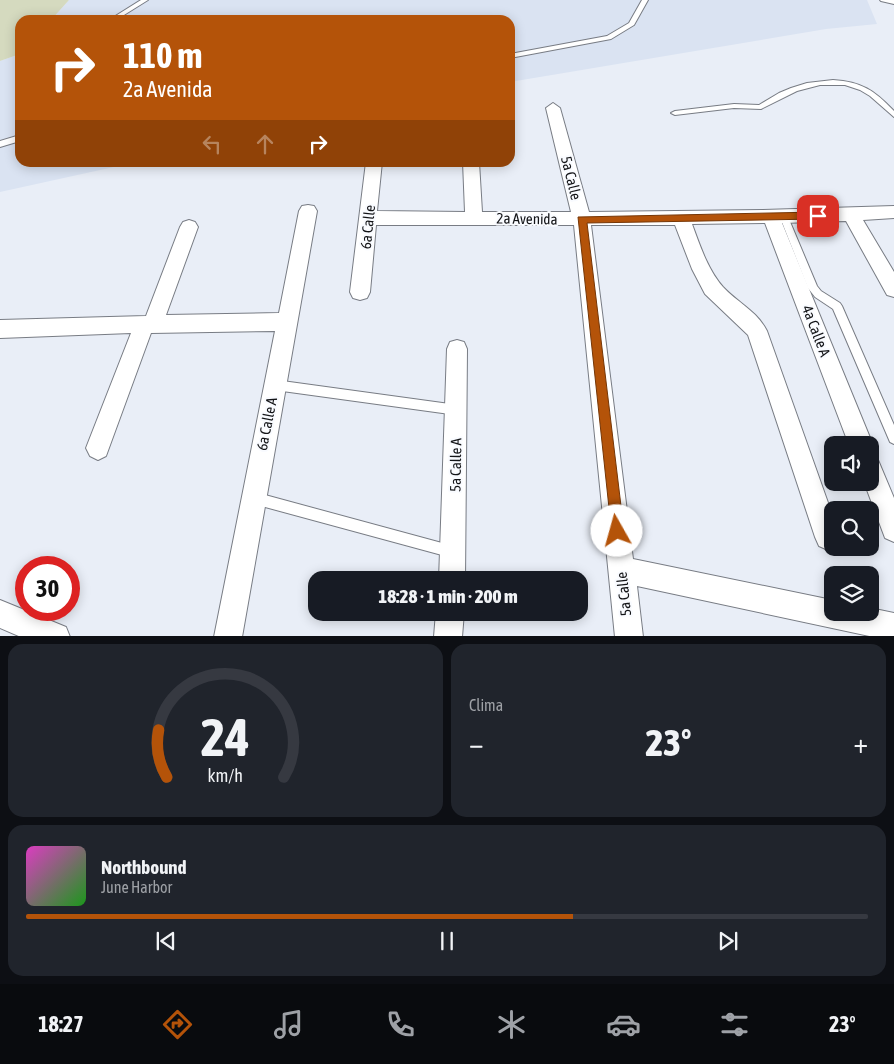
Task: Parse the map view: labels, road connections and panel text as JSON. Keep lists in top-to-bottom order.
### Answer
{
  "streets": {
    "street": [
      "5a Calle",
      "2a Avenida",
      "6a Calle",
      "4a Calle A",
      "6a Calle A",
      "5a Calle A"
    ]
  },
  "crossings": [
    ["5a Calle", "2a Avenida"],
    ["2a Avenida", "6a Calle"],
    ["2a Avenida", "4a Calle A"]
  ],
  "page": {
    "turn": ["110 m", "2a Avenida"],
    "limit": "30",
    "trip": "18:28 · 1 min · 200 m",
    "tile": "Clima",
    "heat": ["−", "23°", "+"],
    "song": ["Northbound", "June Harbor"],
    "tabs": ["18:27", "23°"],
    "gauge": ["24", "km/h"]
  }
}
